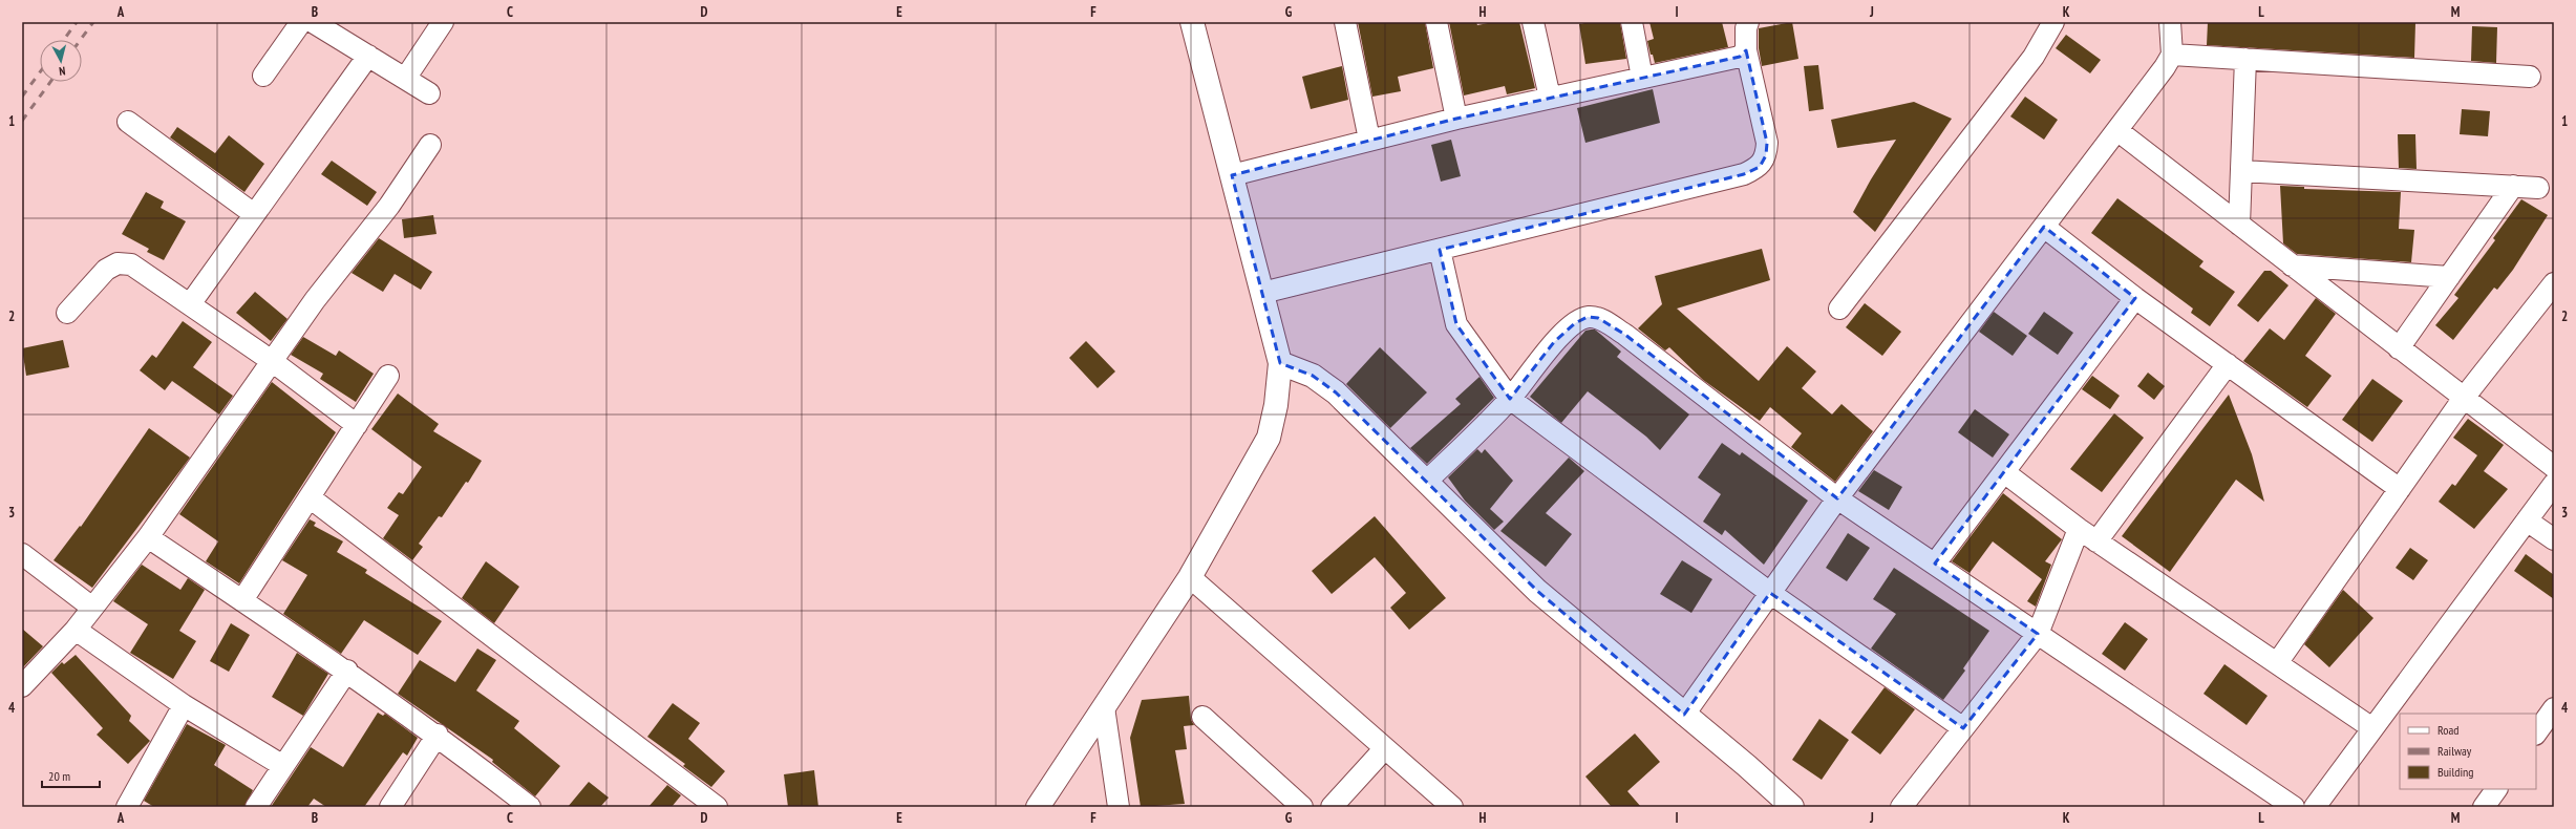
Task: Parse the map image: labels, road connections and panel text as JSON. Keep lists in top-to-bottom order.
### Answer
{
  "legend": ["Road", "Railway", "Building"],
  "scale_bar": "20 m",
  "north": "bottom",
  "grid": {
    "columns": [
      "A",
      "B",
      "C",
      "D",
      "E",
      "F",
      "G",
      "H",
      "I",
      "J",
      "K",
      "L",
      "M"
    ],
    "rows": [
      "1",
      "2",
      "3",
      "4"
    ]
  }
}
